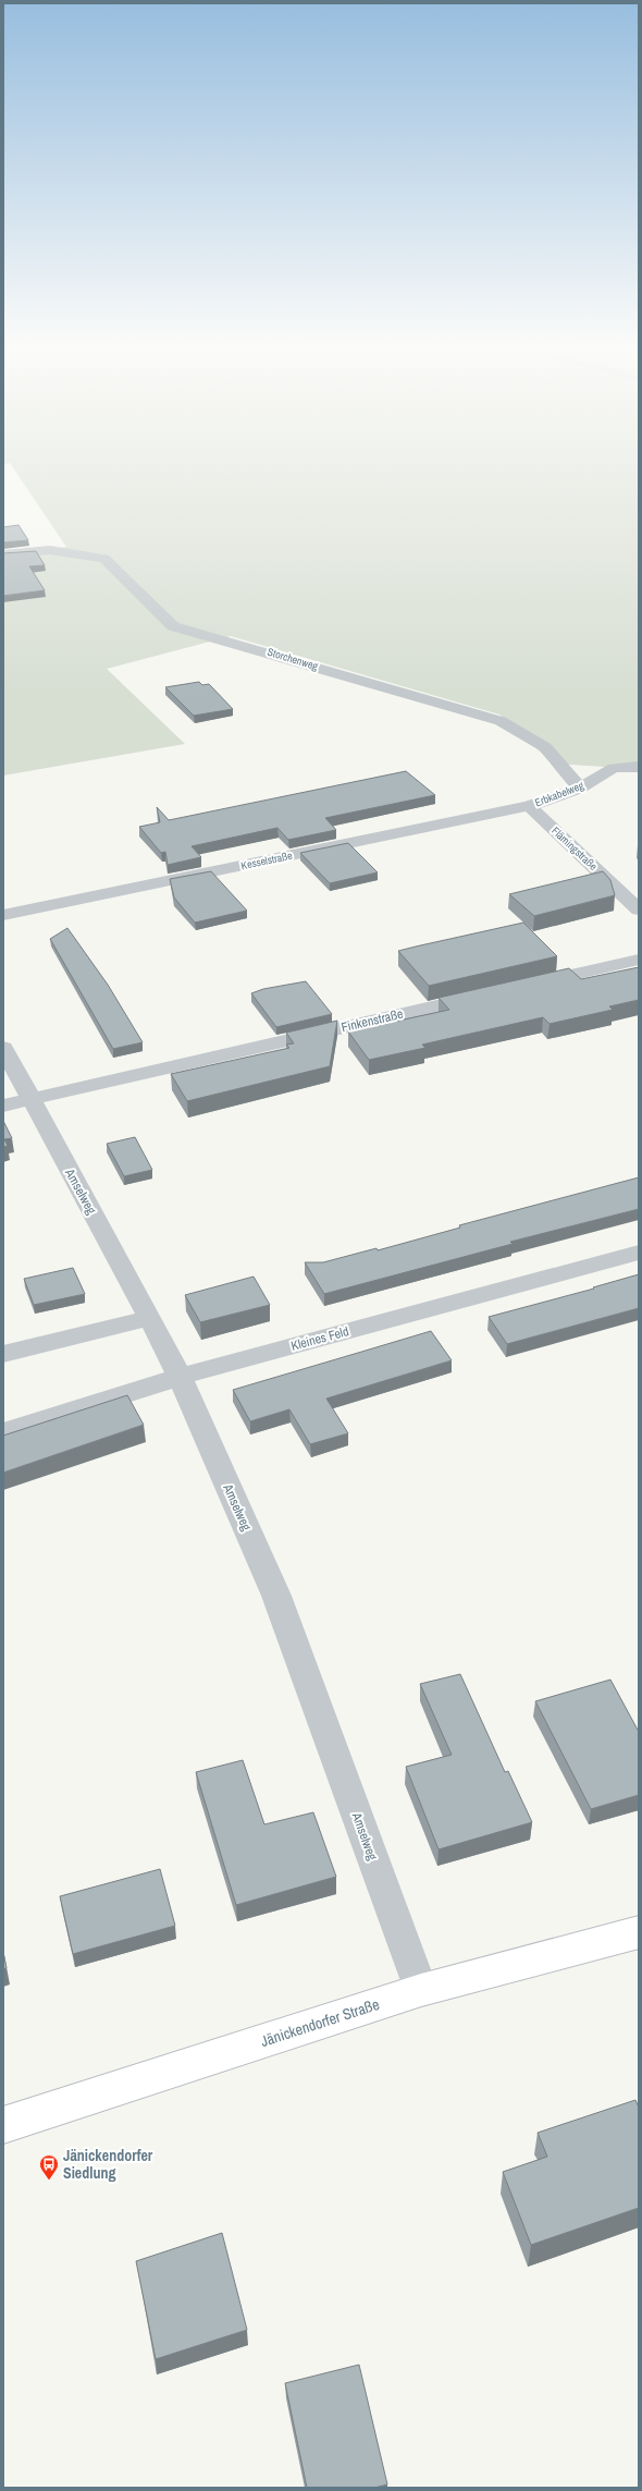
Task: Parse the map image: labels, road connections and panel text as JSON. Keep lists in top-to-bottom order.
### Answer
{
  "streets": {
    "main road": ["Jänickendorfer Straße"],
    "street": [
      "Storchenweg",
      "Erbkabelweg",
      "Flämingstraße",
      "Kesselstraße",
      "Finkenstraße",
      "Amselweg",
      "Kleines Feld"
    ]
  },
  "crossings": [
    ["Storchenweg", "Erbkabelweg"],
    ["Erbkabelweg", "Flämingstraße"],
    ["Erbkabelweg", "Kesselstraße"],
    ["Flämingstraße", "Kesselstraße"],
    ["Finkenstraße", "Amselweg"],
    ["Amselweg", "Kleines Feld"],
    ["Amselweg", "Jänickendorfer Straße"]
  ],
  "places": {
    "bus stop": ["Jänickendorfer Siedlung"]
  }
}
